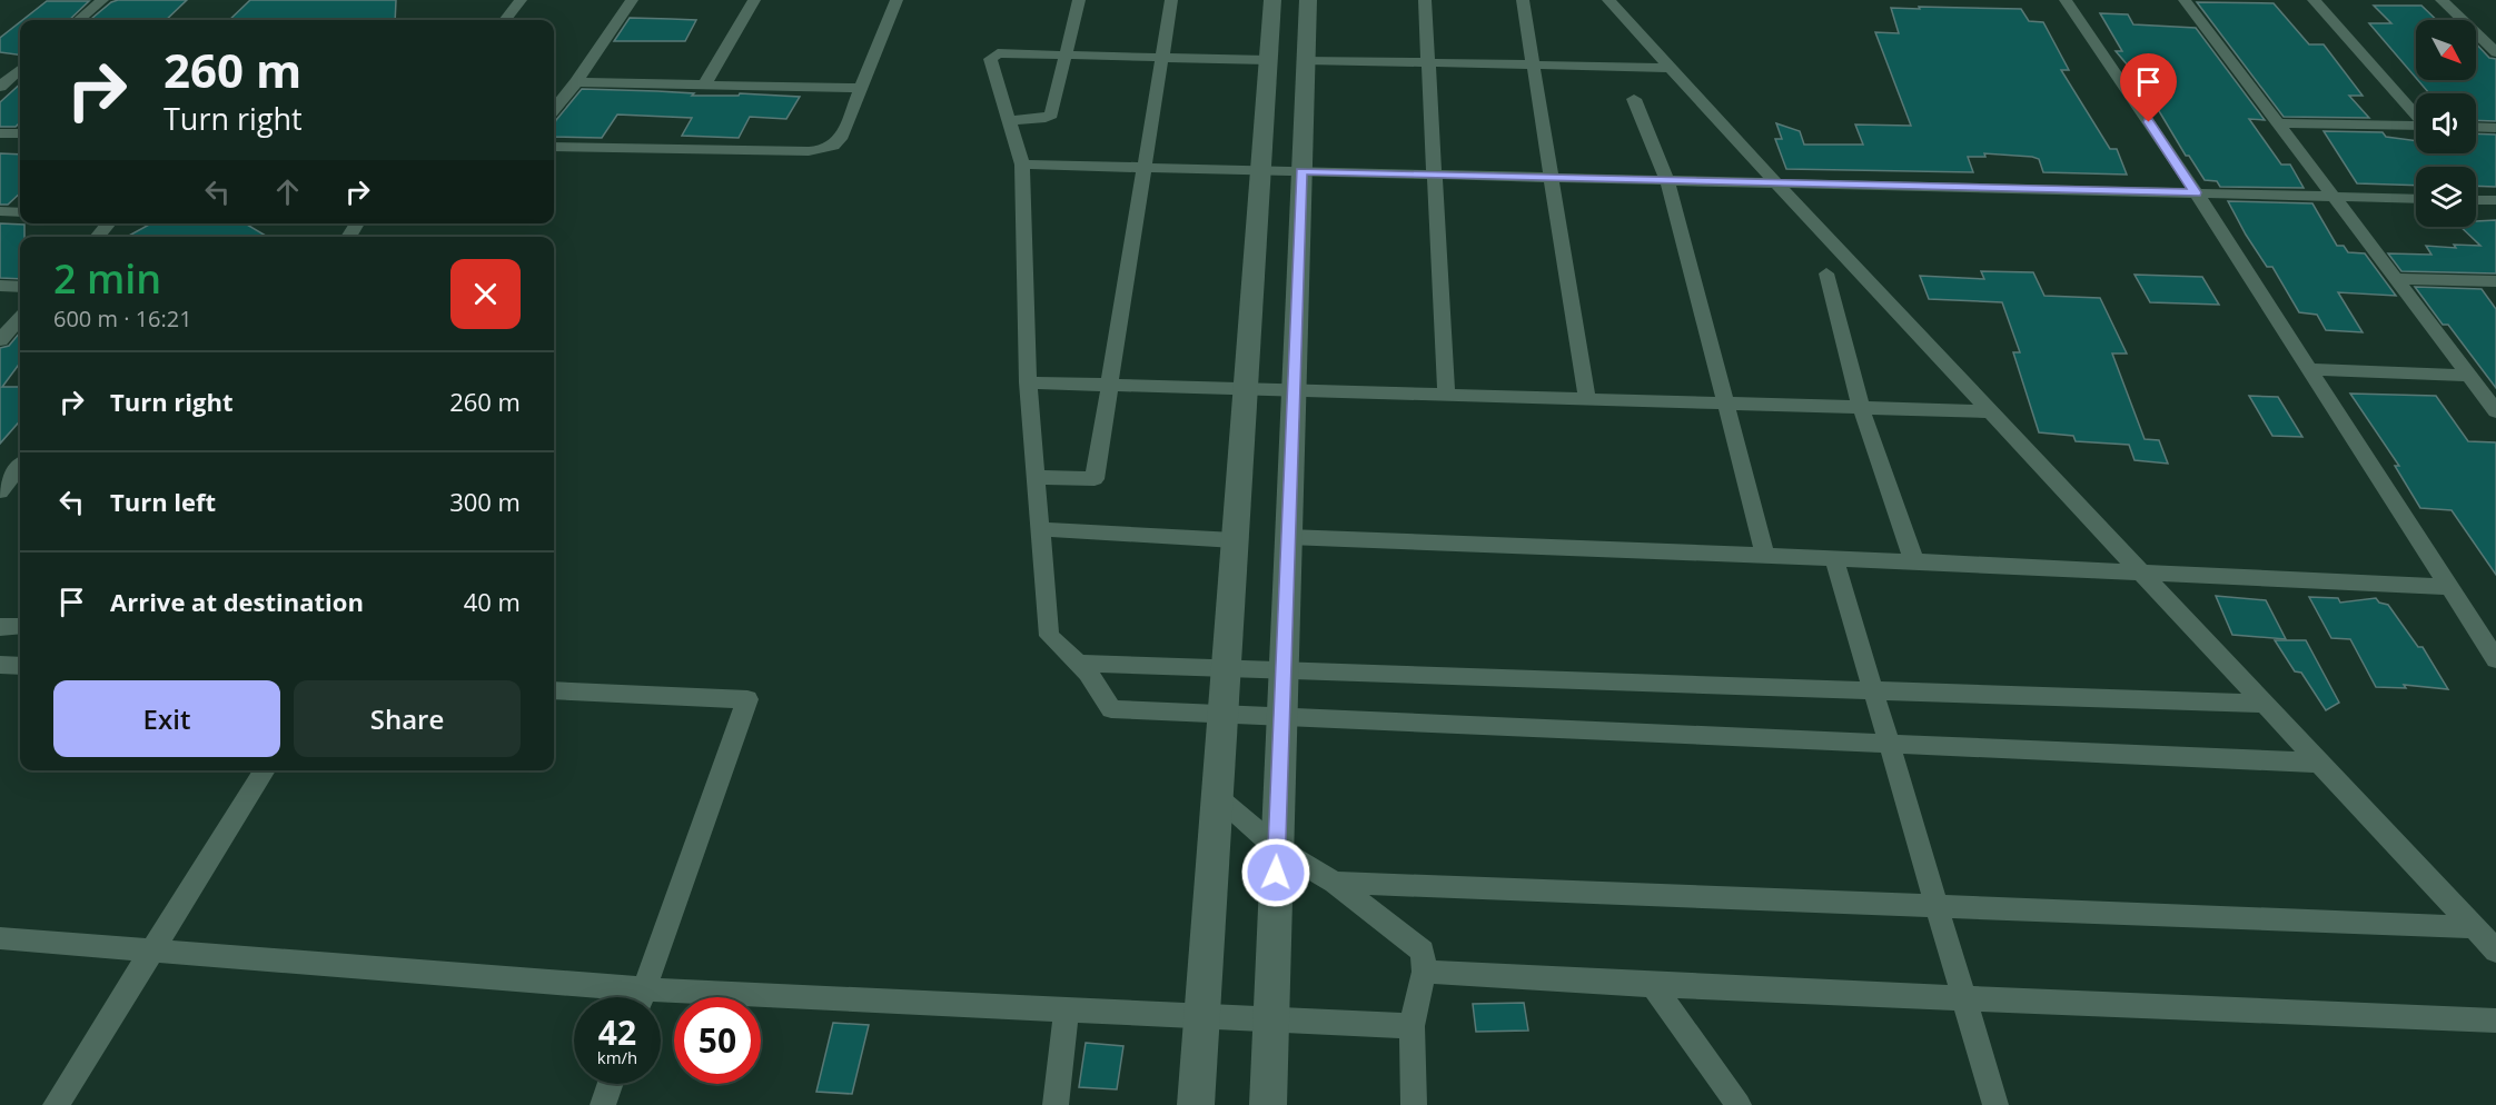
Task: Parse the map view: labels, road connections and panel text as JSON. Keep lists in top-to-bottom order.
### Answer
{
  "north": "bottom right",
  "page": {
    "turn": ["260 m", "Turn right"],
    "heading": ["2 min", "600 m · 16:21"],
    "list": [
      {
        "name": "Turn right",
        "value": "260 m"
      },
      {
        "name": "Turn left",
        "value": "300 m"
      },
      {
        "name": "Arrive at destination",
        "value": "40 m"
      }
    ],
    "buttons": ["Exit", "Share"],
    "speed": "42 km/h",
    "limit": "50"
  }
}
